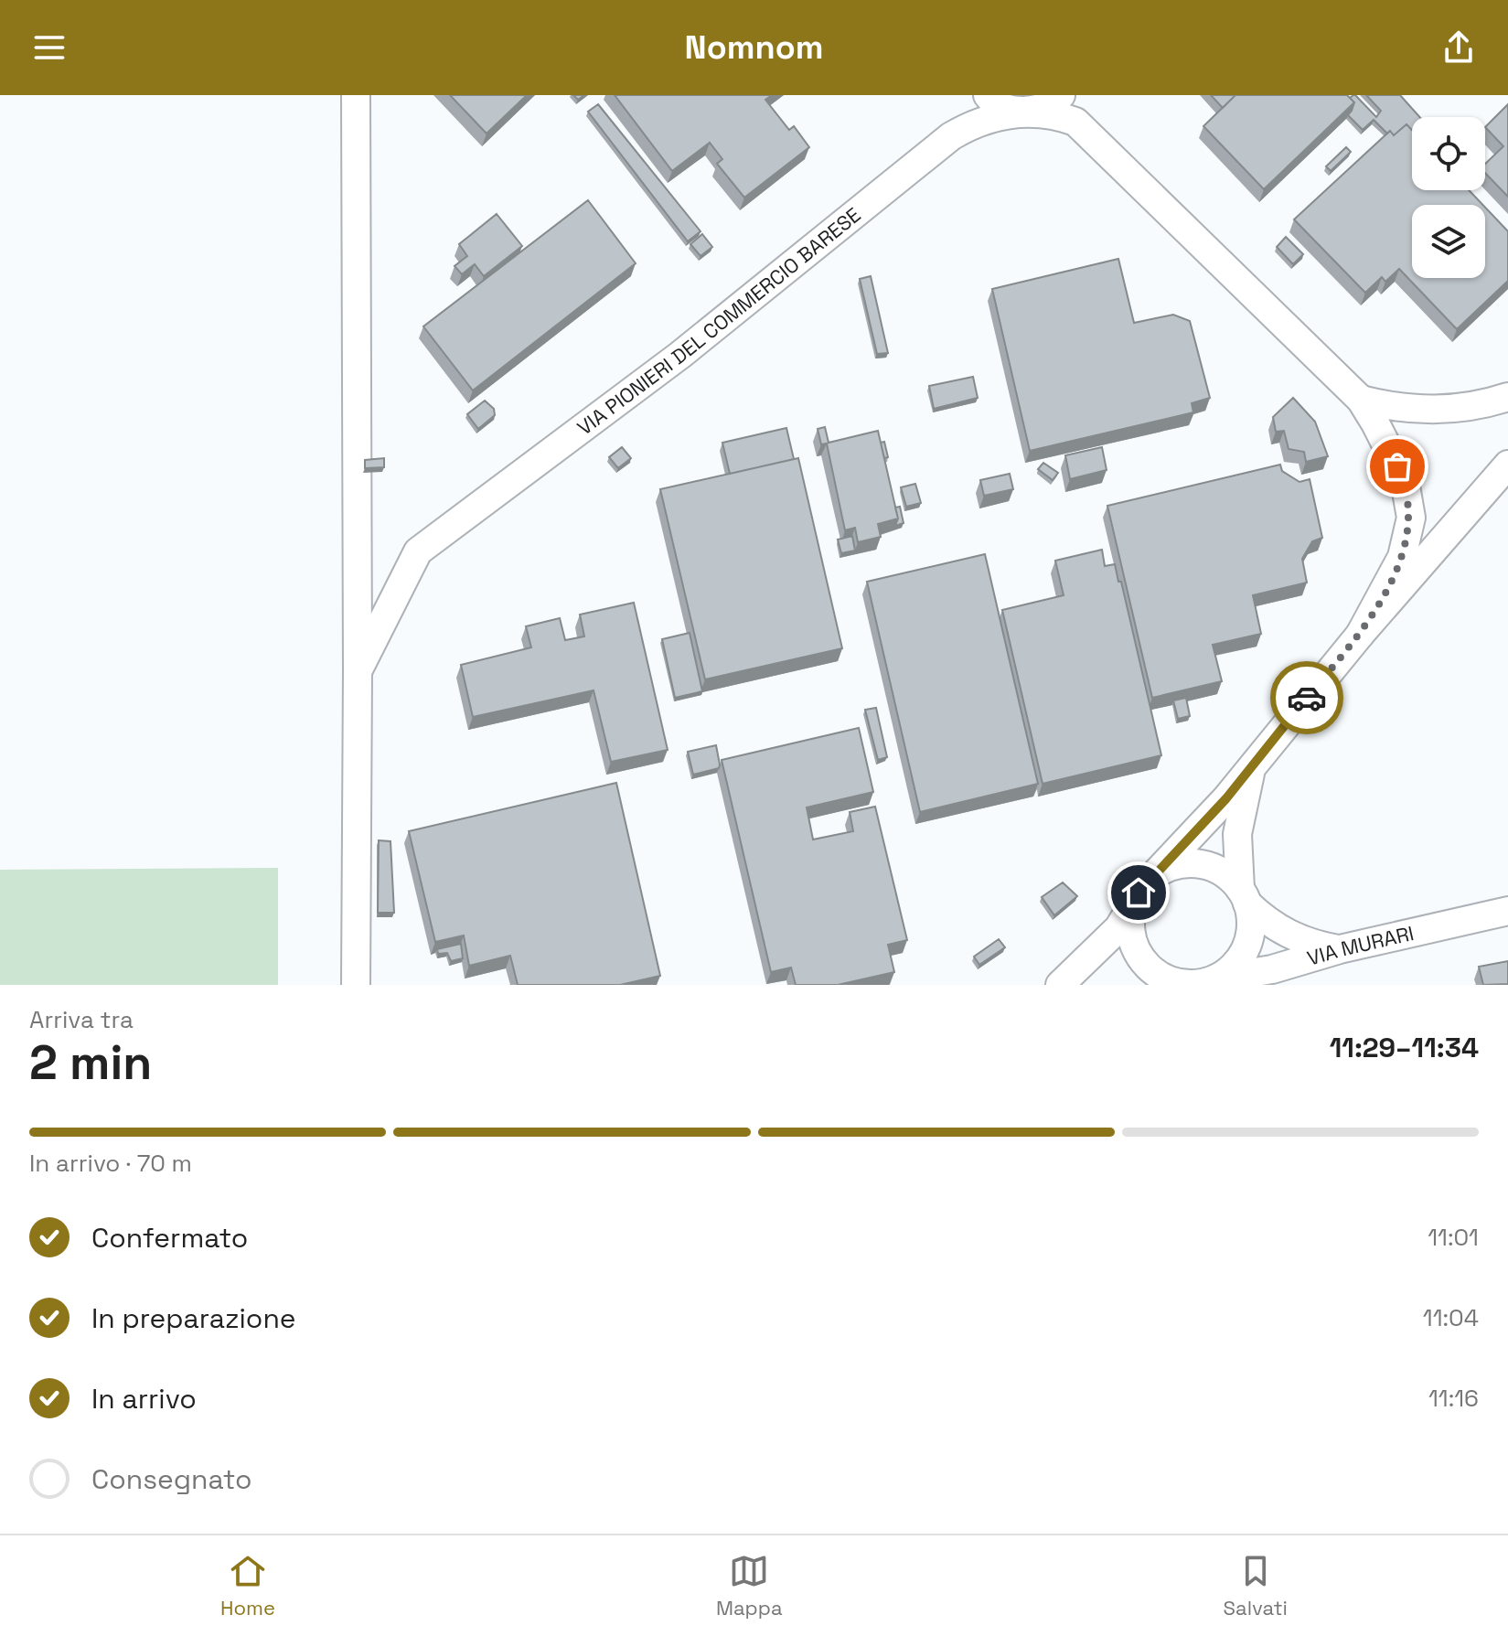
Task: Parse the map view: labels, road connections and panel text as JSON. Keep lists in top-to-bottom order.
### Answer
{
  "streets": {
    "street": ["VIA PIONIERI DEL COMMERCIO BARESE", "VIA MURARI"]
  },
  "page": {
    "header": "Nomnom",
    "heading": ["2 min", "Arriva tra", "11:29–11:34"],
    "bar": "In arrivo · 70 m",
    "list": [
      ["Confermato", "11:01"],
      ["In preparazione", "11:04"],
      ["In arrivo", "11:16"],
      "Consegnato"
    ],
    "tabs": ["Home", "Mappa", "Salvati"]
  }
}
